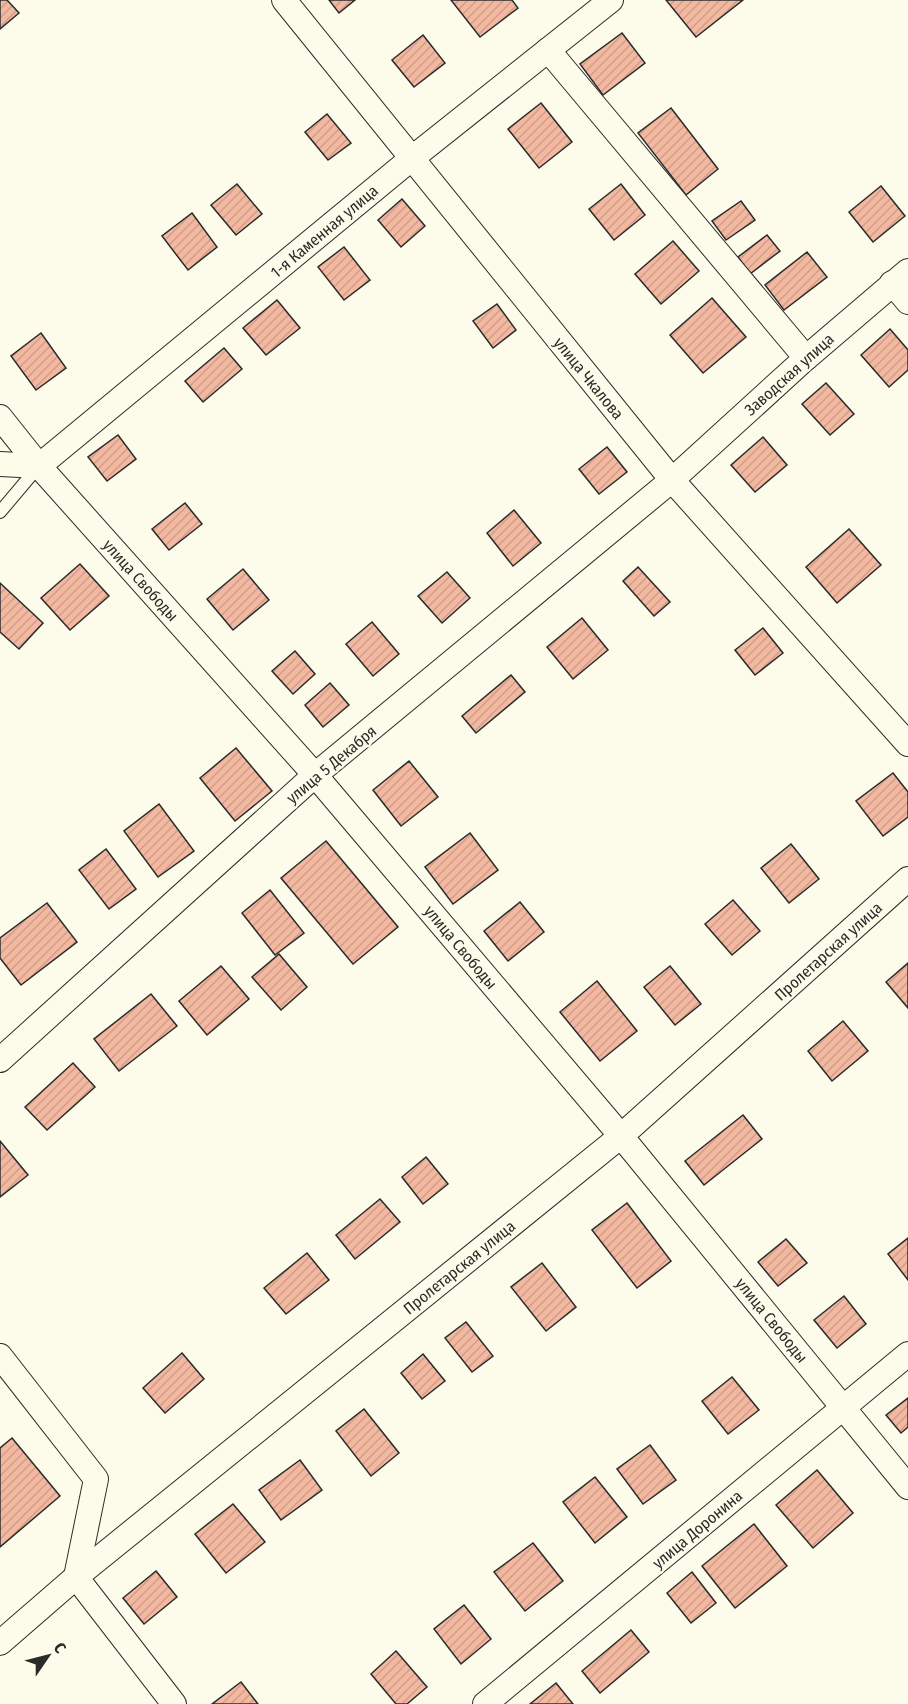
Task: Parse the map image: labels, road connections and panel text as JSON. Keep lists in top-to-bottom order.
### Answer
{
  "streets": {
    "street": [
      "1-я Каменная улица",
      "Заводская улица",
      "улица Чкалова",
      "улица Свободы",
      "улица 5 Декабря",
      "Пролетарская улица",
      "улица Доронина"
    ]
  },
  "crossings": [
    ["1-я Каменная улица", "улица Чкалова"],
    ["1-я Каменная улица", "улица Свободы"],
    ["Заводская улица", "улица Чкалова"],
    ["Заводская улица", "улица 5 Декабря"],
    ["улица Чкалова", "улица 5 Декабря"],
    ["улица Свободы", "улица 5 Декабря"],
    ["улица Свободы", "Пролетарская улица"],
    ["улица Свободы", "улица Доронина"]
  ],
  "north": "top right"
}
